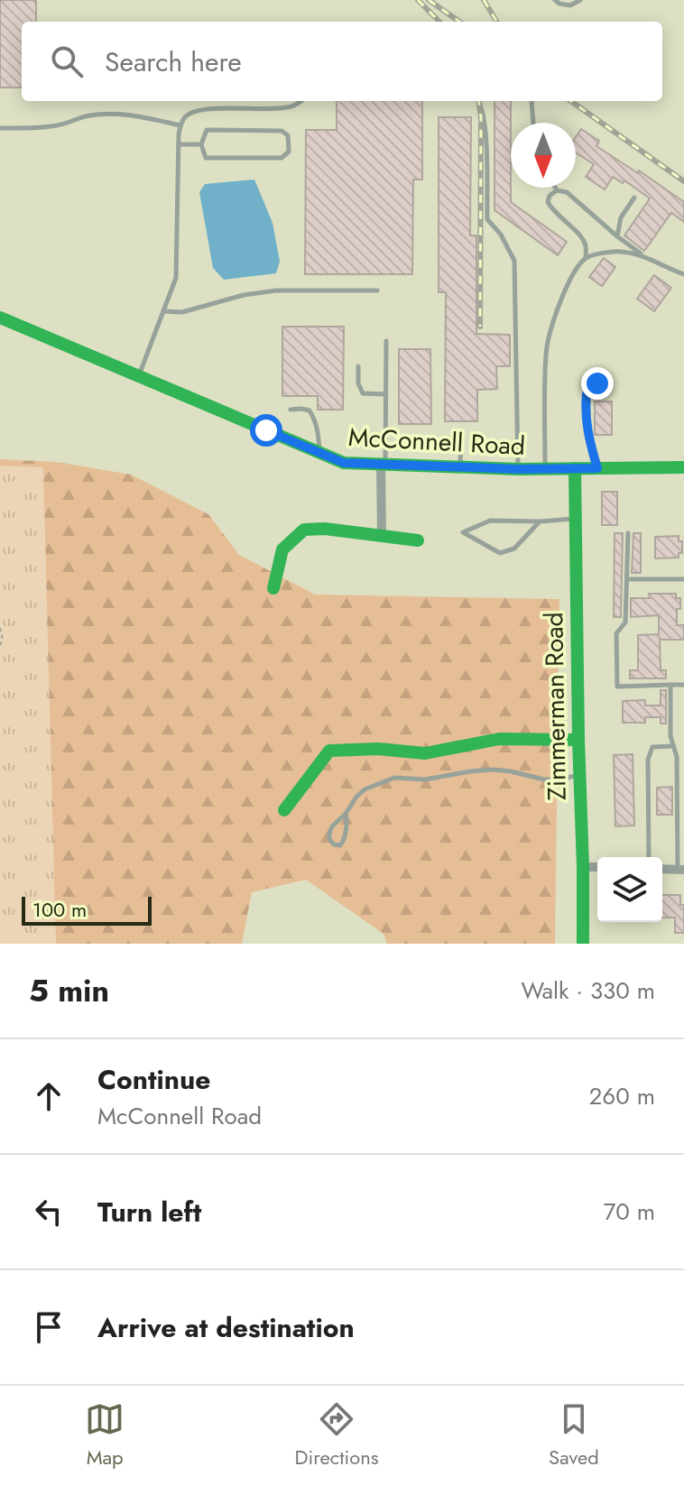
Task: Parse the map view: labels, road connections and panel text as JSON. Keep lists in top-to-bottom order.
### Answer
{
  "streets": {
    "street": ["McConnell Road", "Zimmerman Road"]
  },
  "crossings": [
    ["McConnell Road", "Zimmerman Road"]
  ],
  "scale_bar": "100 m",
  "north": "bottom",
  "page": {
    "search": "Search here",
    "scale": "100 m",
    "heading": ["5 min", "Walk · 330 m"],
    "list": [
      ["Continue", "McConnell Road", "260 m"],
      ["Turn left", "70 m"],
      "Arrive at destination"
    ],
    "nav": ["Map", "Directions", "Saved"]
  }
}
